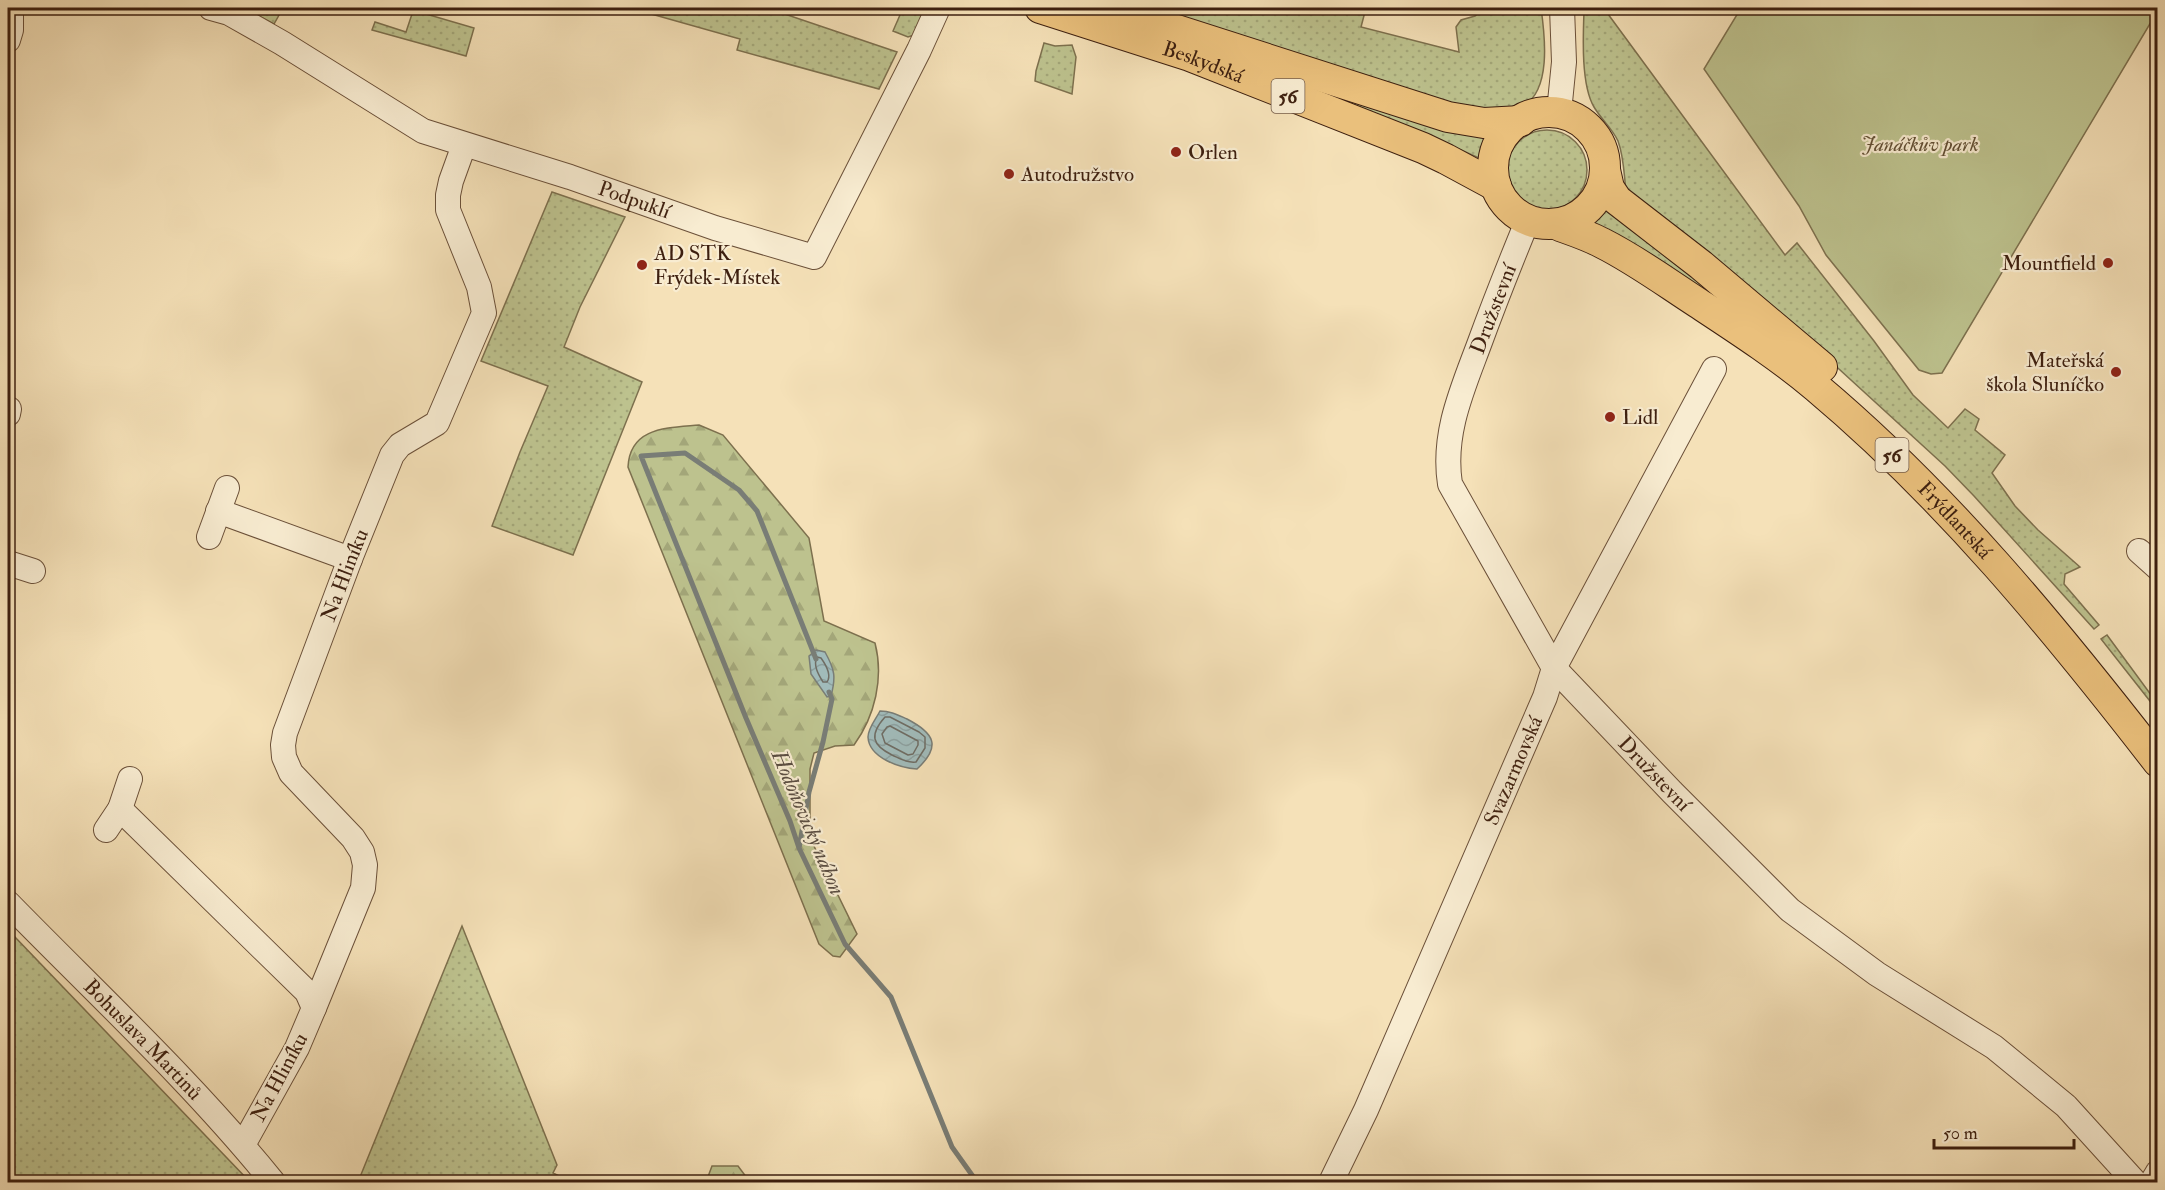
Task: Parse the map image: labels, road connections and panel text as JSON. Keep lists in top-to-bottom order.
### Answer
{
  "streets": {
    "main road": ["Beskydská", "56", "Frýdlantská"],
    "street": [
      "Podpuklí",
      "Družstevní",
      "Na Hliníku",
      "Svazarmovská",
      "Bohuslava Martinů"
    ]
  },
  "crossings": [
    ["Beskydská", "56"],
    ["Beskydská", "Družstevní"],
    ["Beskydská", "Frýdlantská"],
    ["56", "Družstevní"],
    ["56", "Frýdlantská"],
    ["Podpuklí", "Na Hliníku"],
    ["Družstevní", "Frýdlantská"],
    ["Družstevní", "Svazarmovská"],
    ["Na Hliníku", "Bohuslava Martinů"]
  ],
  "water": ["Hodoňovický náhon"],
  "parks": ["Janáčkův park"],
  "places": [
    "Orlen",
    "Autodružstvo",
    "Mountfield",
    "AD STK Frýdek-Místek",
    "Mateřská škola Sluníčko",
    "Lidl"
  ],
  "scale_bar": "50 m"
}
